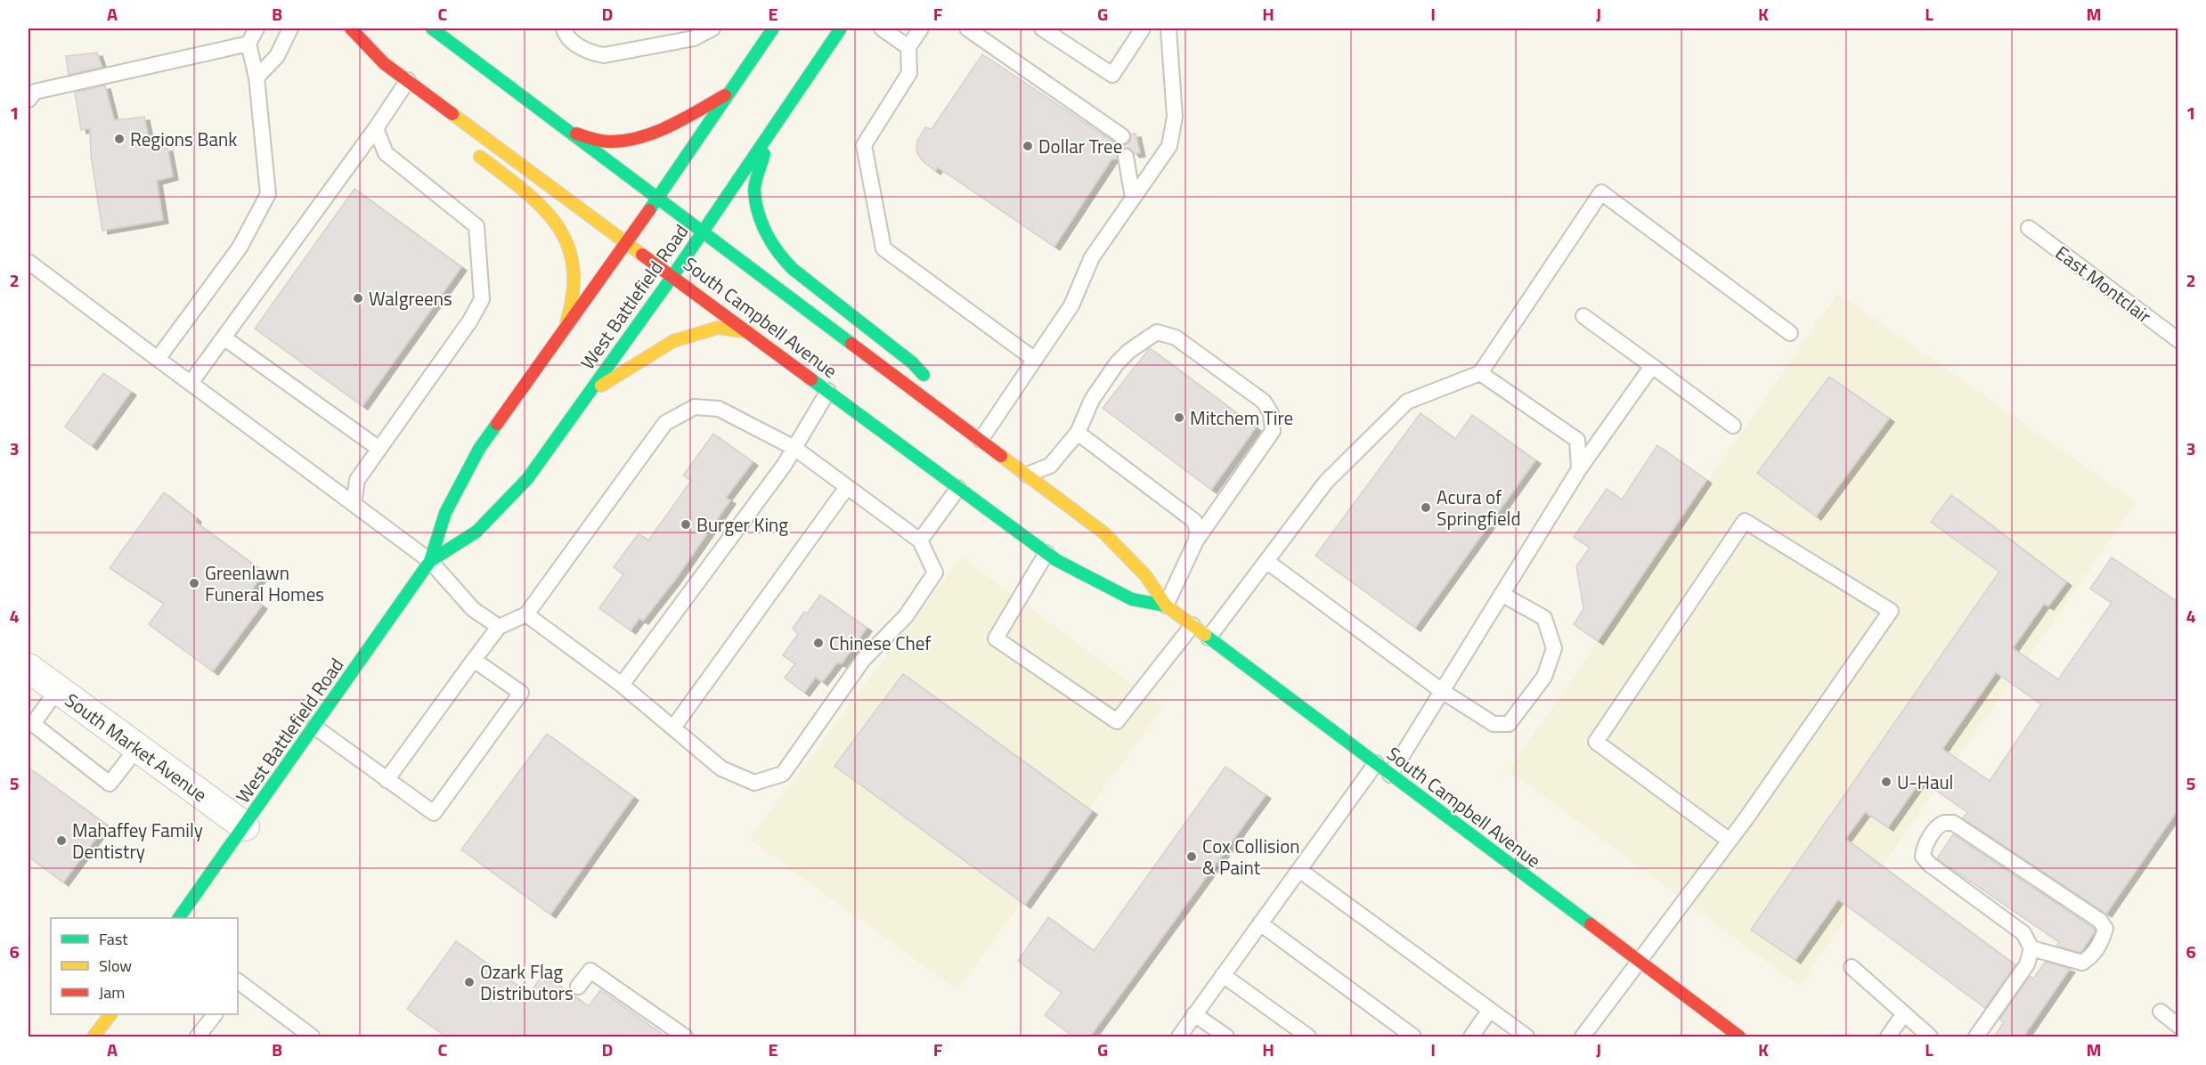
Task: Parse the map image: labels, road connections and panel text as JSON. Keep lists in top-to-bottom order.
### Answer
{
  "streets": {
    "main road": ["West Battlefield Road", "South Campbell Avenue"],
    "street": ["South Market Avenue"],
    "lane": ["East Montclair"]
  },
  "crossings": [
    ["West Battlefield Road", "South Campbell Avenue"],
    ["West Battlefield Road", "South Market Avenue"]
  ],
  "places": [
    "Regions Bank",
    "Dollar Tree",
    "Walgreens",
    "Mitchem Tire",
    "Acura of Springfield",
    "Burger King",
    "Greenlawn Funeral Homes",
    "Chinese Chef",
    "U-Haul",
    "Mahaffey Family Dentistry",
    "Cox Collision & Paint",
    "Ozark Flag Distributors"
  ],
  "legend": ["Fast", "Slow", "Jam"],
  "grid": {
    "columns": [
      "A",
      "B",
      "C",
      "D",
      "E",
      "F",
      "G",
      "H",
      "I",
      "J",
      "K",
      "L",
      "M"
    ],
    "rows": [
      "1",
      "2",
      "3",
      "4",
      "5",
      "6"
    ]
  }
}
